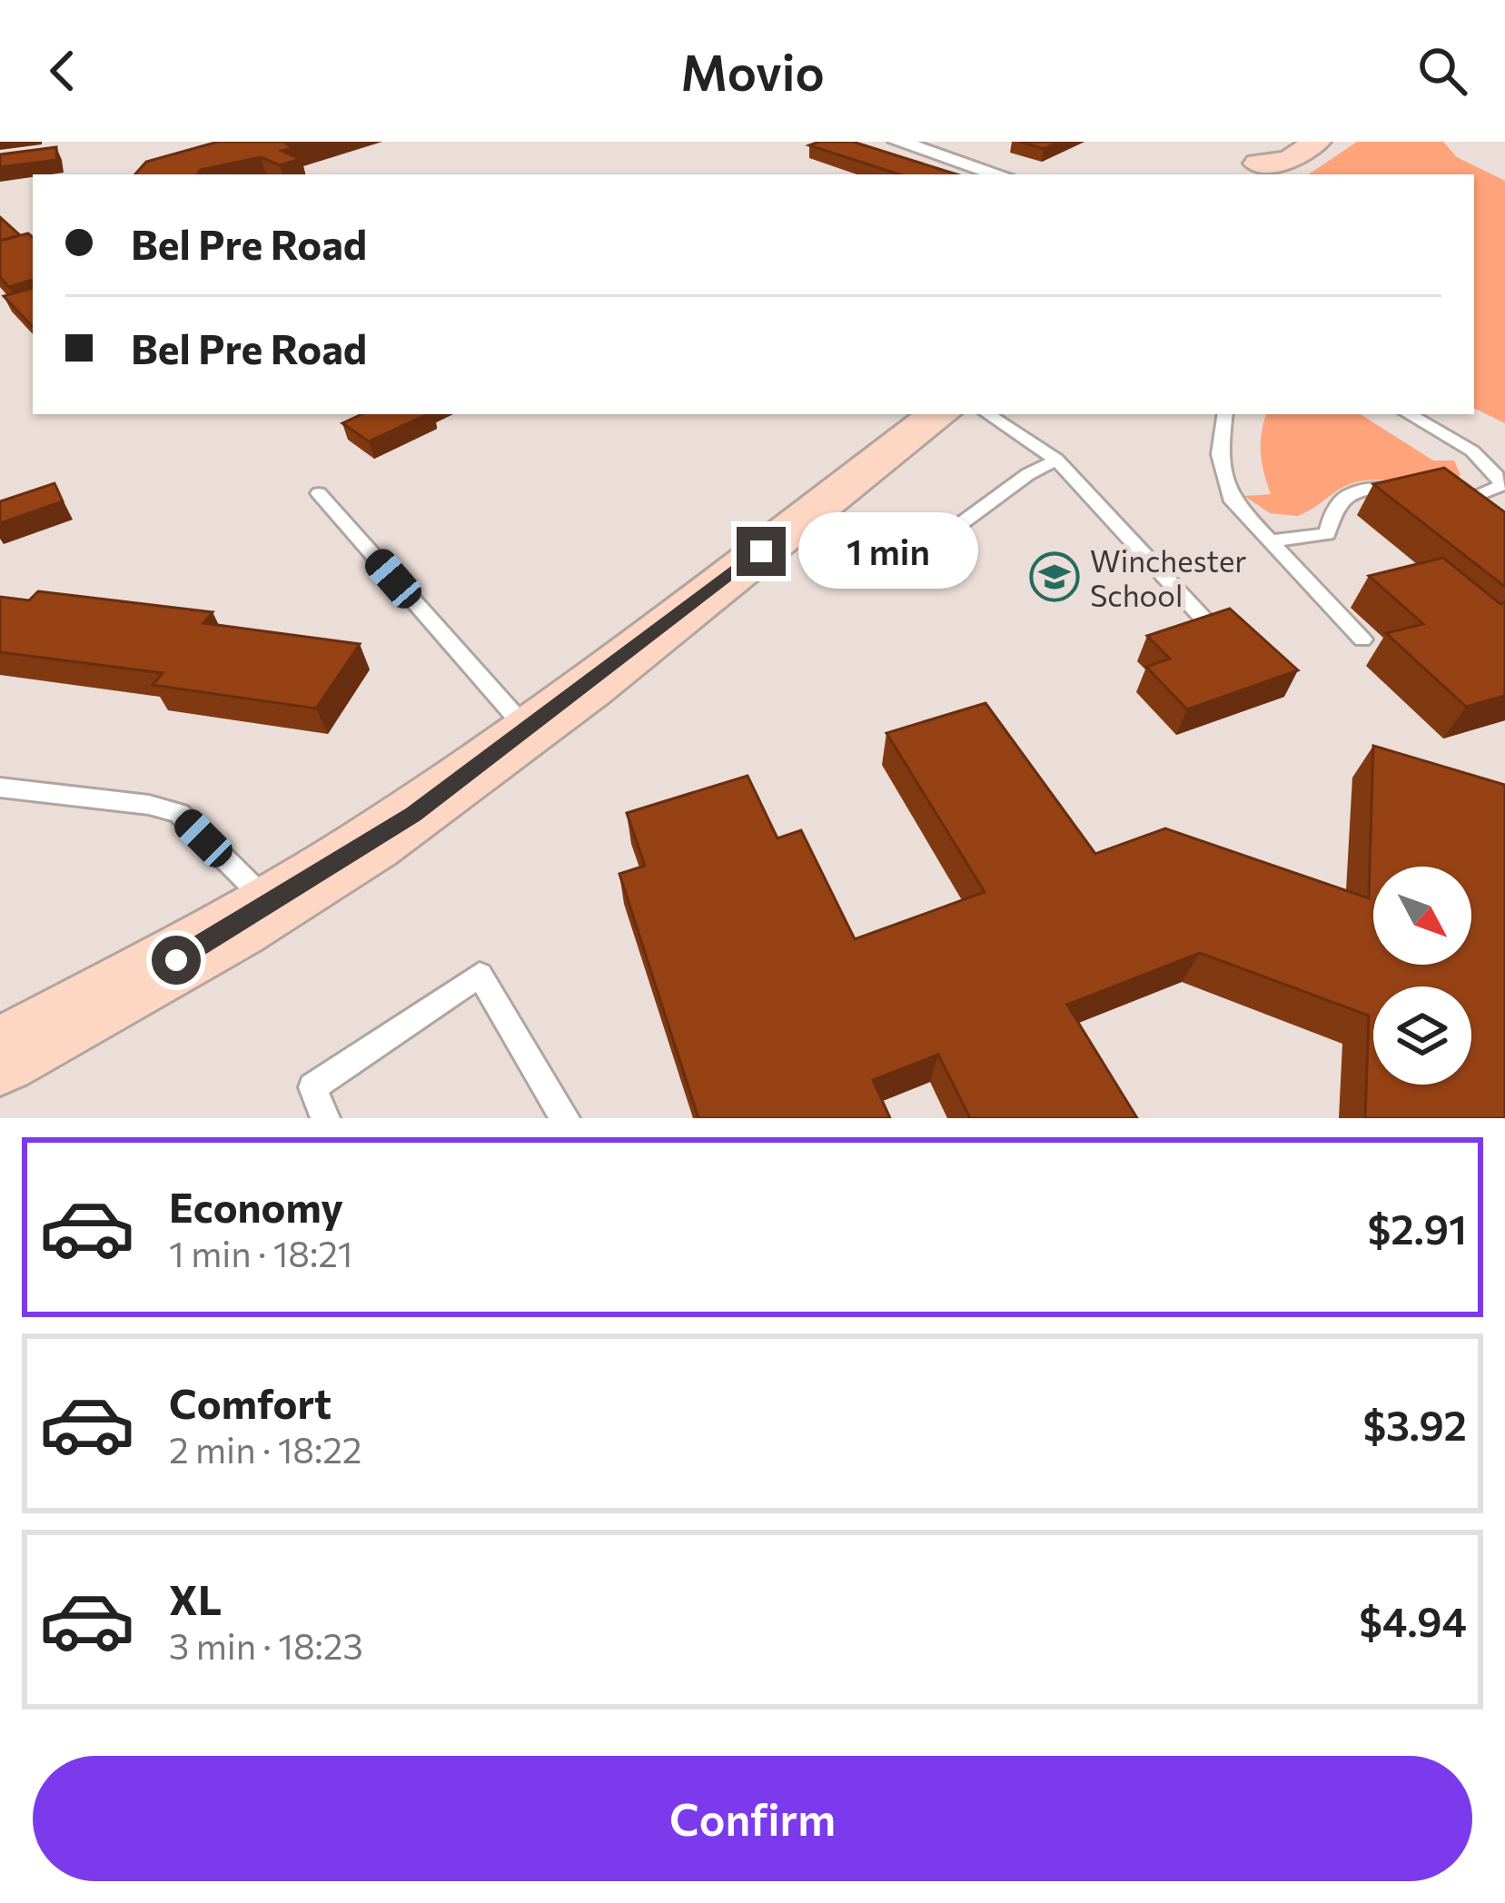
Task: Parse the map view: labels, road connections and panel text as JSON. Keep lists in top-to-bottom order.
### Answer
{
  "places": {
    "school or university": ["Winchester School"]
  },
  "north": "bottom right",
  "page": {
    "header": "Movio",
    "banner": ["Bel Pre Road", "Bel Pre Road"],
    "bubble": "1 min",
    "list": [
      {
        "name": "Economy",
        "note": "1 min · 18:21",
        "value": "$2.91"
      },
      {
        "name": "Comfort",
        "note": "2 min · 18:22",
        "value": "$3.92"
      },
      {
        "name": "XL",
        "note": "3 min · 18:23",
        "value": "$4.94"
      }
    ],
    "buttons": "Confirm"
  }
}
